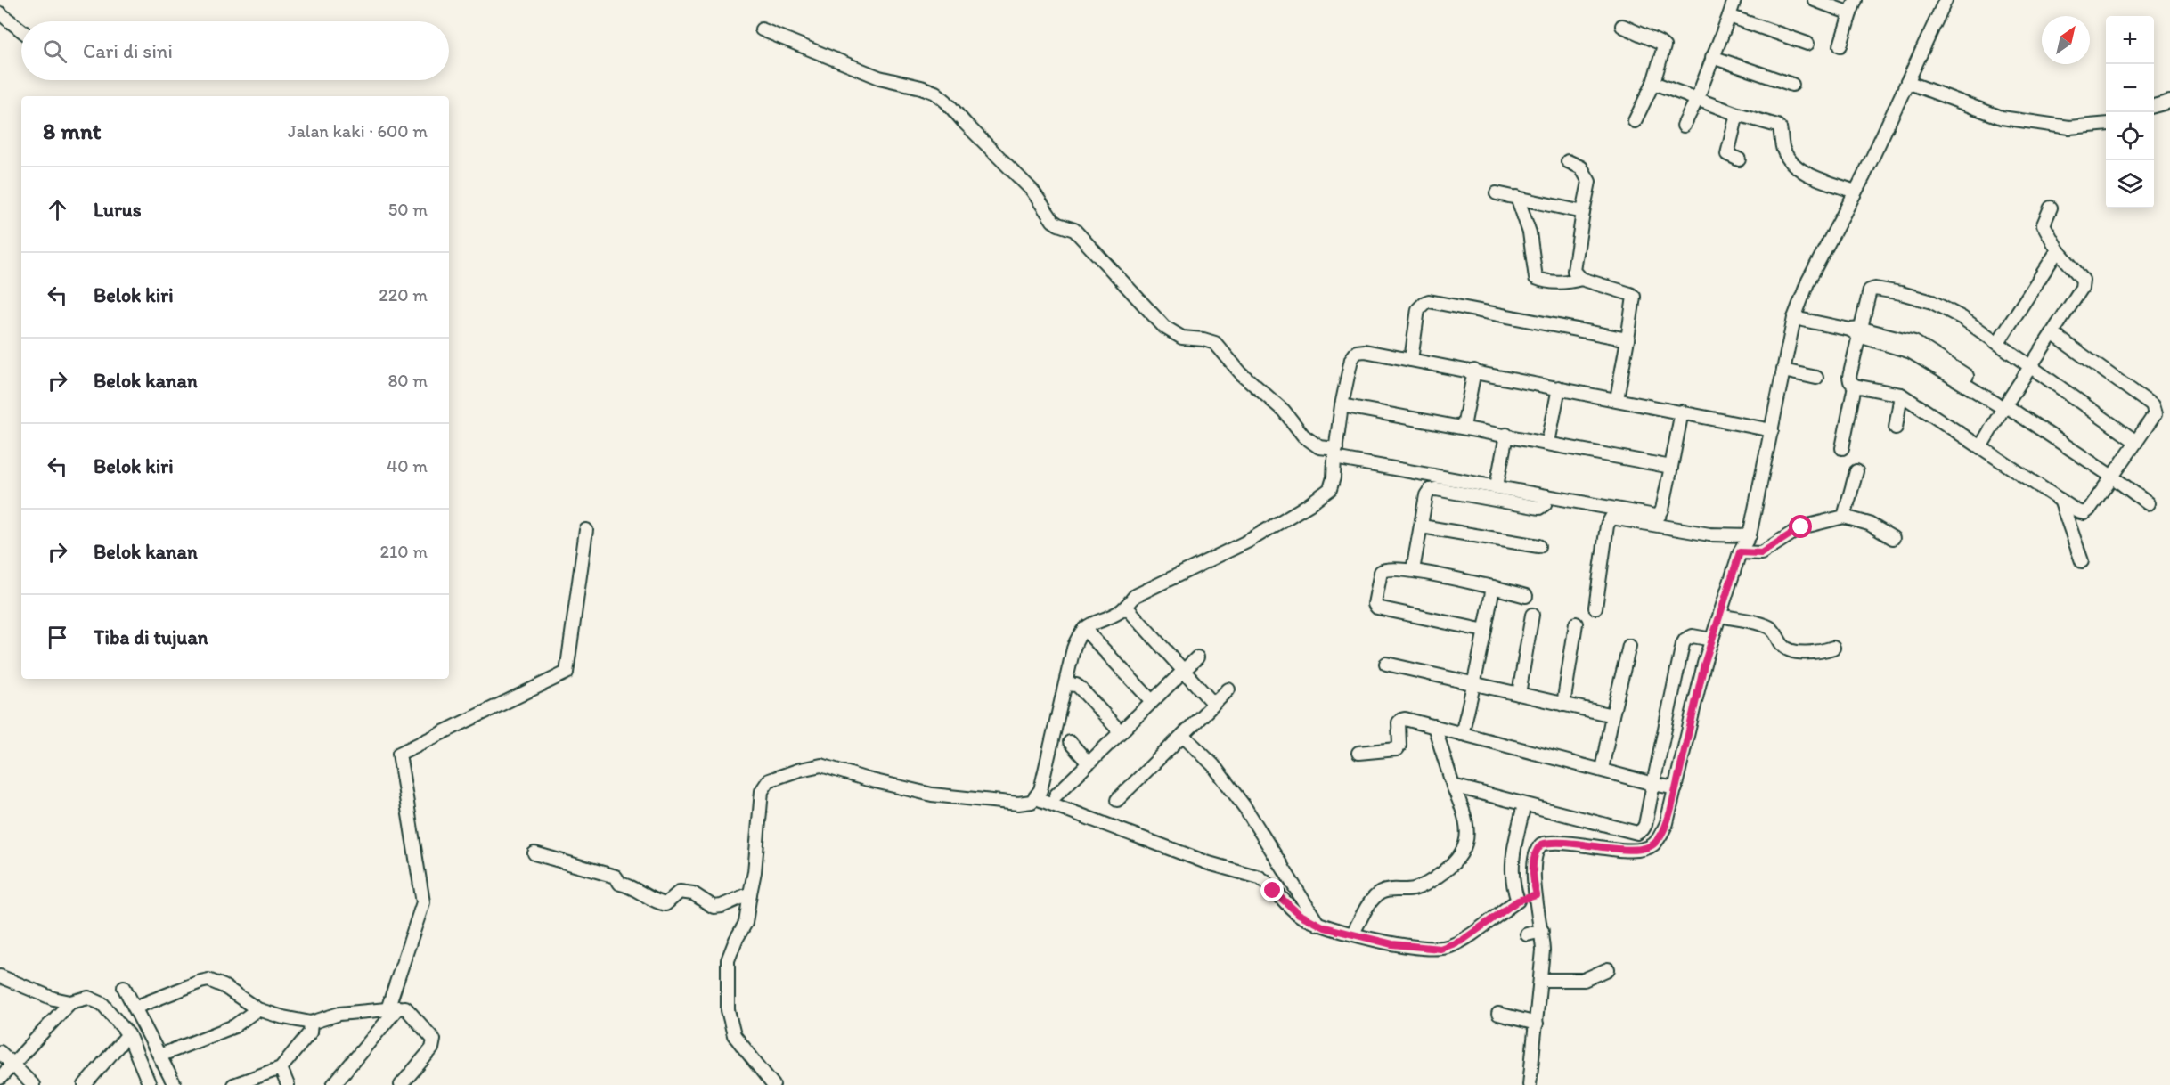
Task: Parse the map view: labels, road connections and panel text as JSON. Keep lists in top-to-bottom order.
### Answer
{
  "north": "top right",
  "page": {
    "map_buttons": ["+", "−"],
    "search": "Cari di sini",
    "heading": ["8 mnt", "Jalan kaki · 600 m"],
    "list": [
      ["Lurus", "50 m"],
      ["Belok kiri", "220 m"],
      ["Belok kanan", "80 m"],
      ["Belok kiri", "40 m"],
      ["Belok kanan", "210 m"],
      "Tiba di tujuan"
    ]
  }
}
